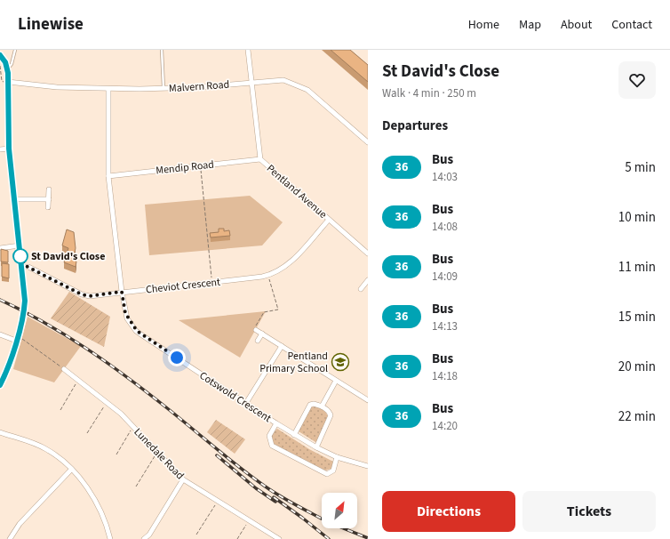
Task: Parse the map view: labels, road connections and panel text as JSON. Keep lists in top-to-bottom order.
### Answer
{
  "streets": {
    "street": [
      "Malvern Road",
      "Mendip Road",
      "Pentland Avenue",
      "Cheviot Crescent",
      "Cotswold Crescent",
      "Lunedale Road"
    ]
  },
  "crossings": [
    ["Malvern Road", "Pentland Avenue"],
    ["Malvern Road", "Cotswold Crescent"],
    ["Mendip Road", "Pentland Avenue"],
    ["Mendip Road", "Cotswold Crescent"],
    ["Pentland Avenue", "Cheviot Crescent"],
    ["Cheviot Crescent", "Cotswold Crescent"]
  ],
  "places": {
    "other": ["St David's Close"],
    "school or university": ["Pentland Primary School"]
  },
  "lines": ["bus line 36"],
  "north": "top right",
  "page": {
    "header": "Linewise",
    "nav": [
      "Home",
      "Map",
      "About",
      "Contact"
    ],
    "heading": [
      ["St David's Close", "Walk · 4 min · 250 m"],
      "Departures"
    ],
    "list": [
      {
        "mark": "36",
        "name": "Bus",
        "note": "14:03",
        "value": "5 min"
      },
      {
        "mark": "36",
        "name": "Bus",
        "note": "14:08",
        "value": "10 min"
      },
      {
        "mark": "36",
        "name": "Bus",
        "note": "14:09",
        "value": "11 min"
      },
      {
        "mark": "36",
        "name": "Bus",
        "note": "14:13",
        "value": "15 min"
      },
      {
        "mark": "36",
        "name": "Bus",
        "note": "14:18",
        "value": "20 min"
      },
      {
        "mark": "36",
        "name": "Bus",
        "note": "14:20",
        "value": "22 min"
      }
    ],
    "buttons": ["Directions", "Tickets"]
  }
}
